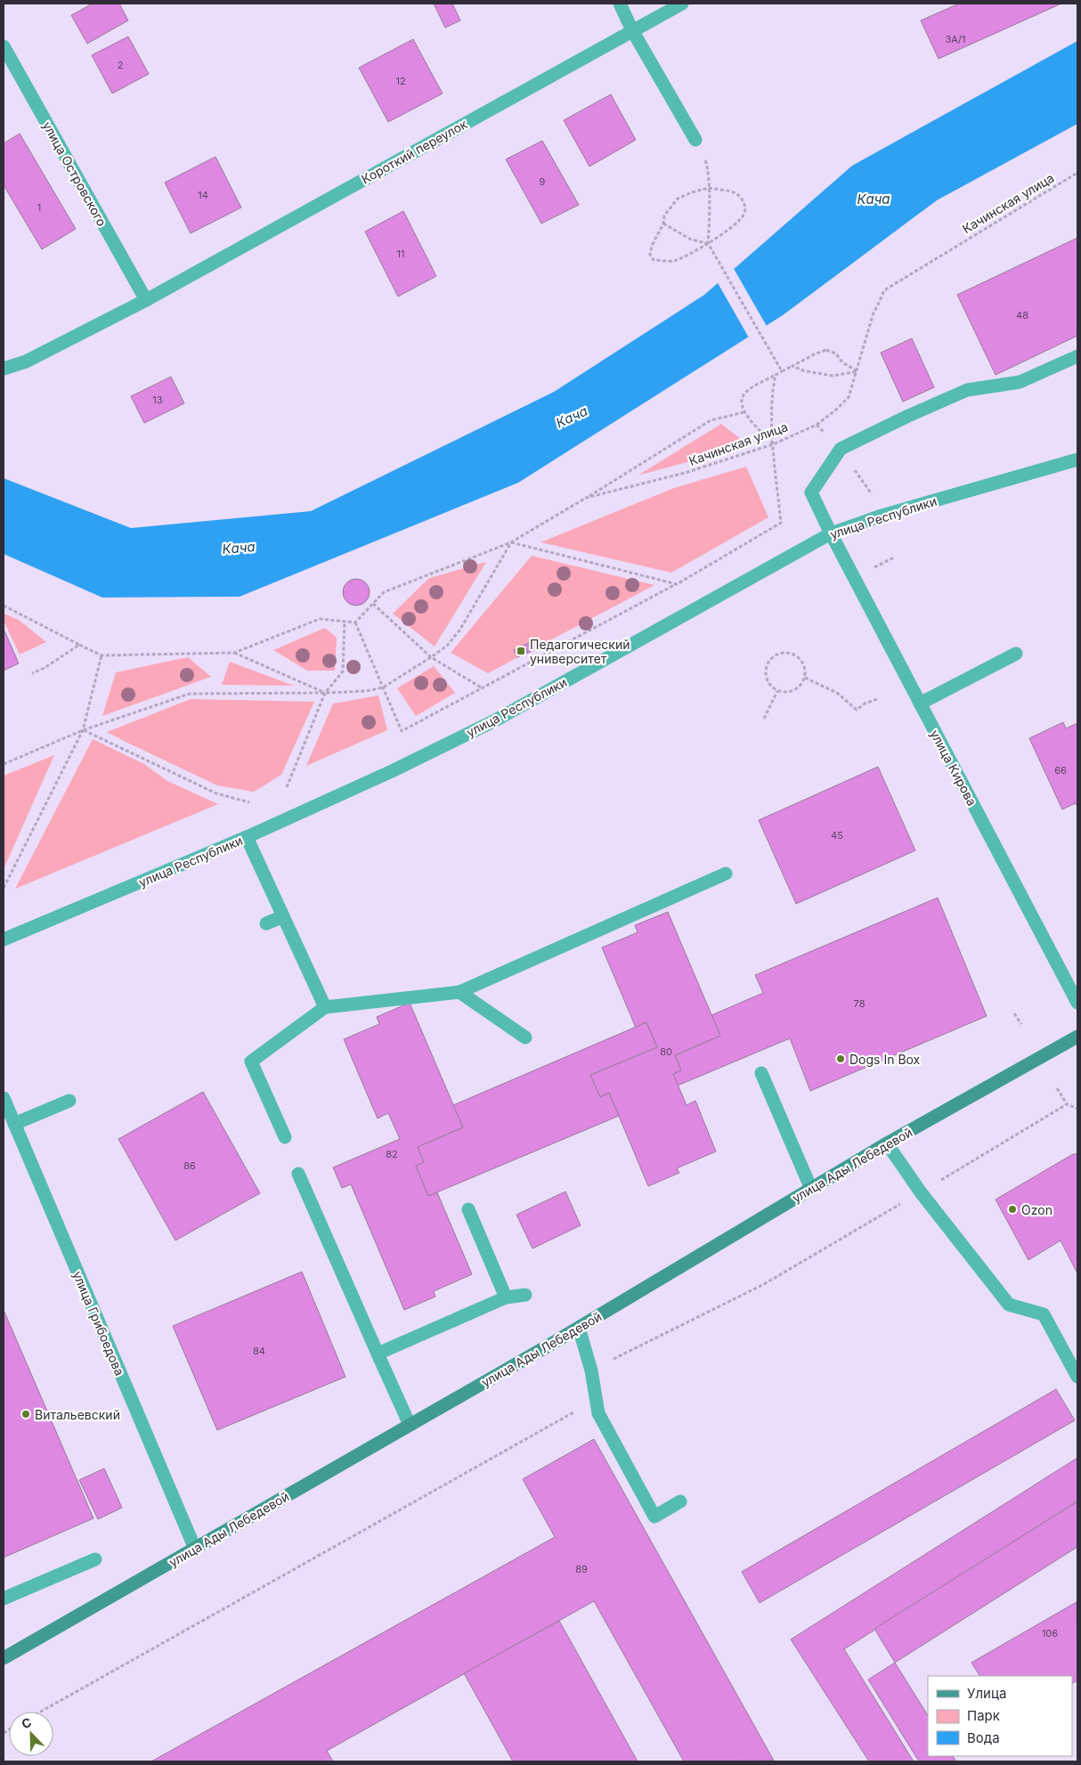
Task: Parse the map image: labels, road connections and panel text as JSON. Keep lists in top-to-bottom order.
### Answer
{
  "streets": {
    "main road": ["улица Ады Лебедевой"],
    "street": [
      "Короткий переулок",
      "улица Островского",
      "улица Республики",
      "улица Кирова",
      "улица Грибоедова"
    ],
    "path": ["Качинская улица"]
  },
  "crossings": [
    ["Короткий переулок", "улица Островского"],
    ["улица Республики", "улица Кирова"],
    ["улица Ады Лебедевой", "улица Грибоедова"]
  ],
  "water": ["Кача"],
  "places": {
    "transit": ["Педагогический университет"],
    "other": ["Dogs In Box", "Ozon", "Витальевский"]
  },
  "house_numbers": [
    "3А/1",
    "2",
    "12",
    "9",
    "14",
    "1",
    "11",
    "48",
    "13",
    "66",
    "45",
    "78",
    "80",
    "82",
    "86",
    "84",
    "89",
    "106"
  ],
  "legend": ["Улица", "Парк", "Вода"],
  "north": "top left"
}
